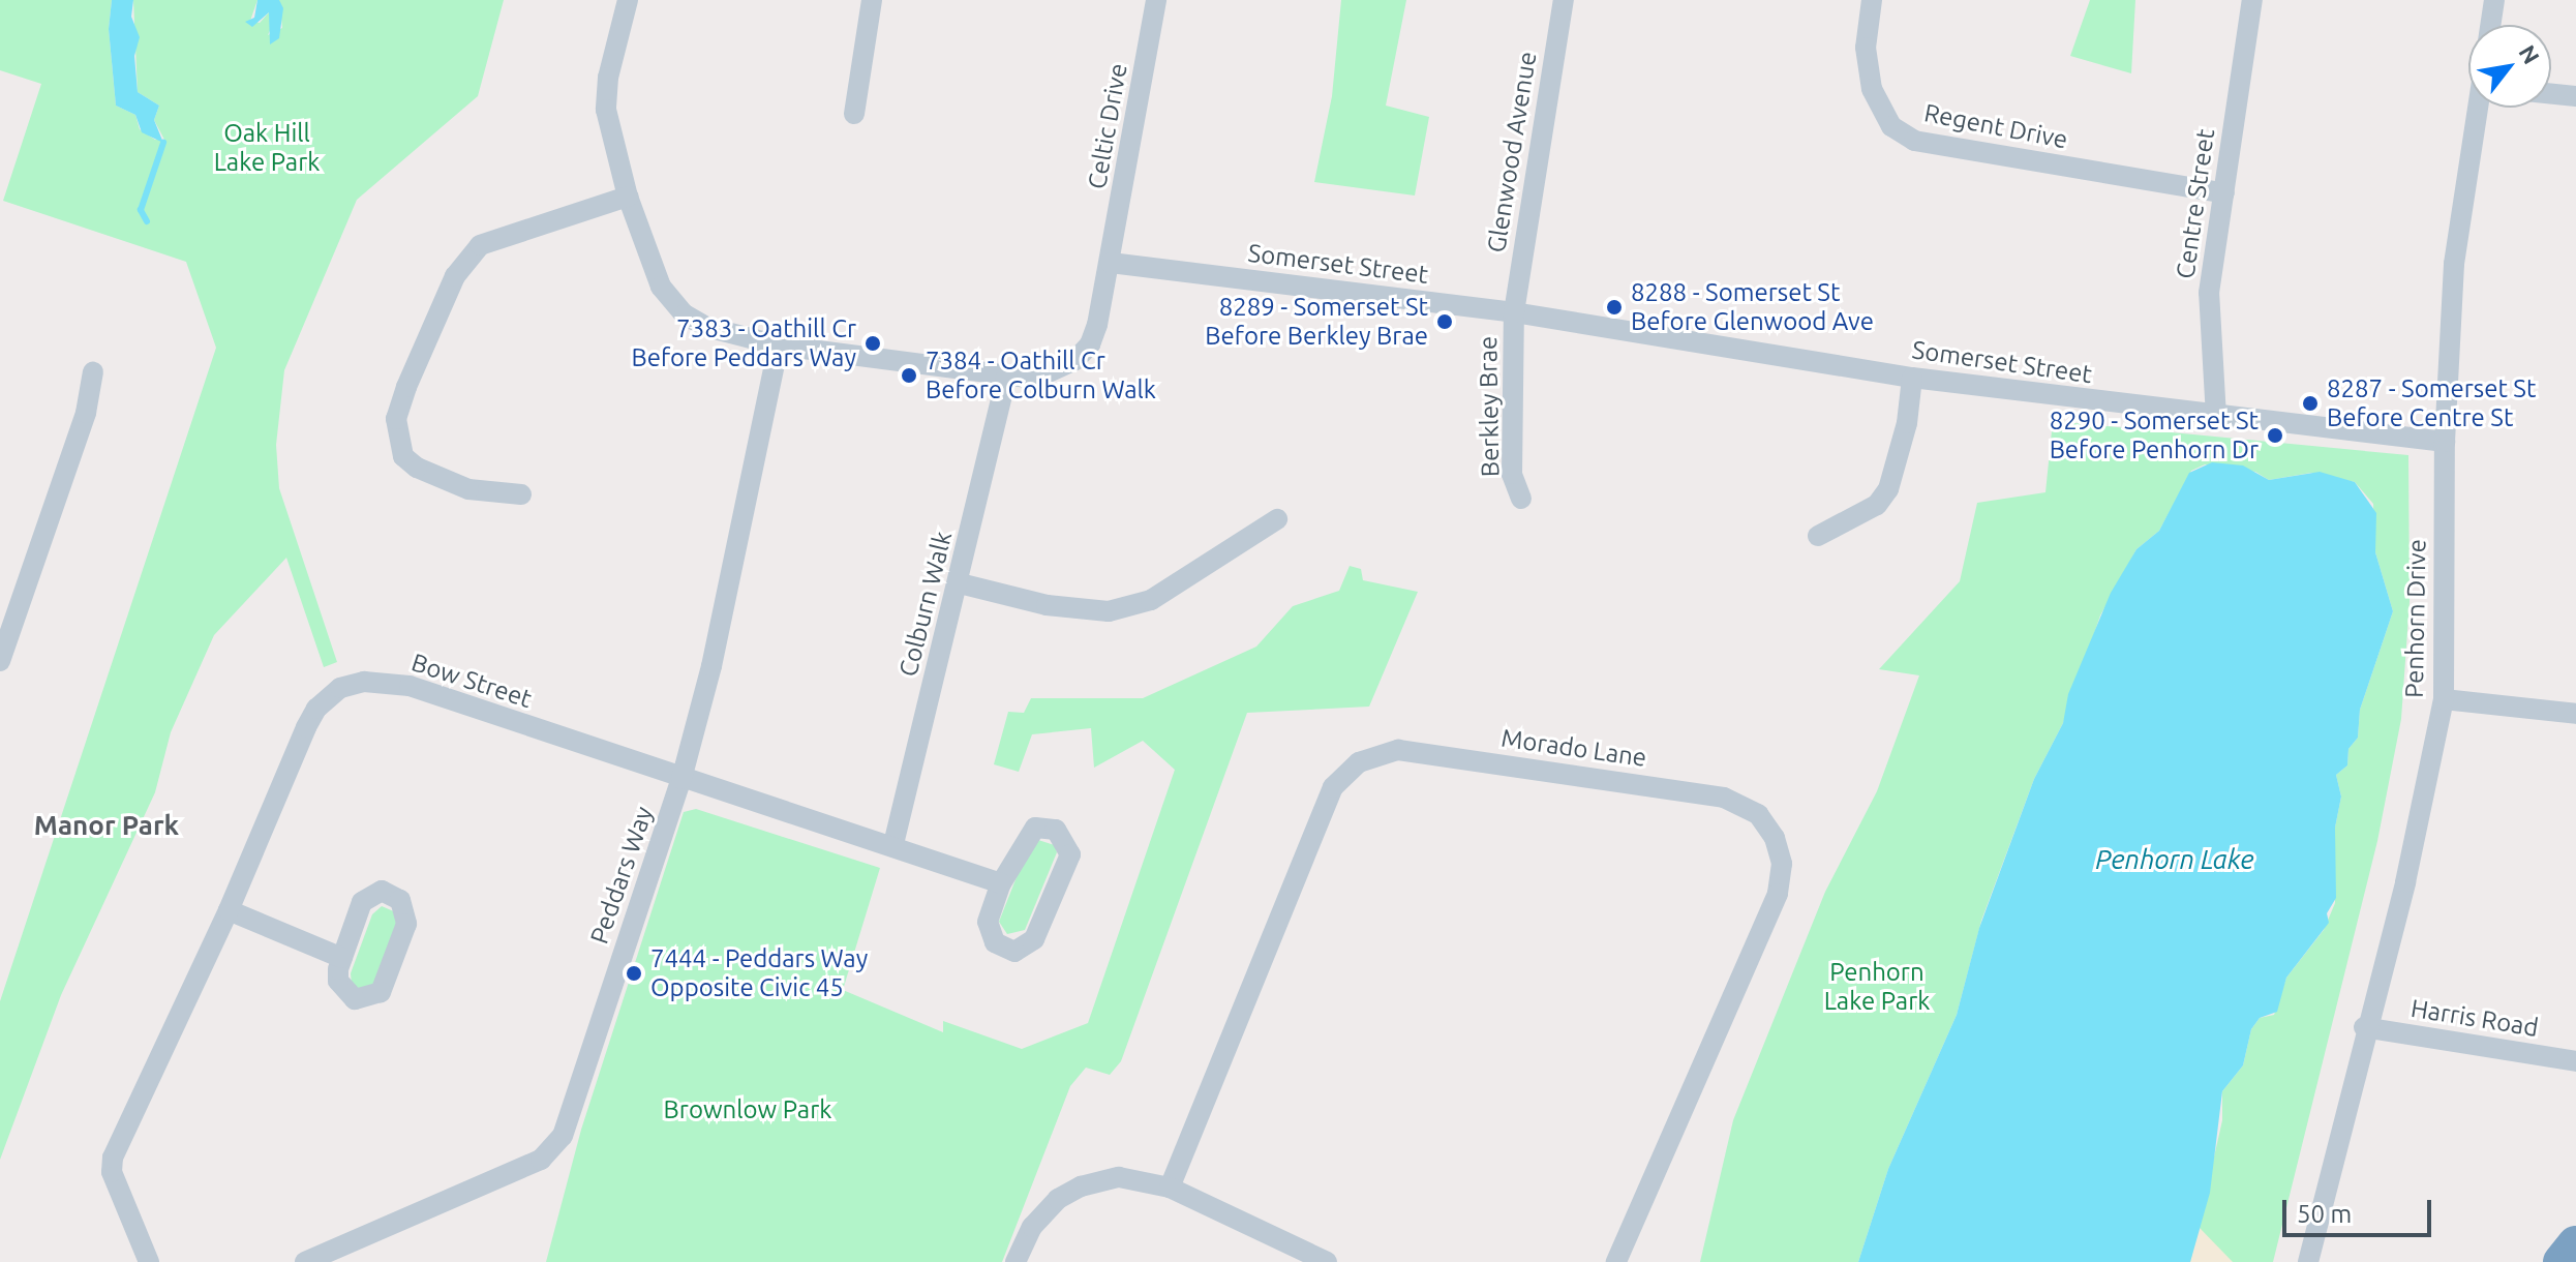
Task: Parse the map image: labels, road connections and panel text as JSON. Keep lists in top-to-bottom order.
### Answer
{
  "streets": {
    "street": [
      "Celtic Drive",
      "Regent Drive",
      "Glenwood Avenue",
      "Centre Street",
      "Somerset Street",
      "Berkley Brae",
      "Colburn Walk",
      "Penhorn Drive",
      "Bow Street",
      "Morado Lane",
      "Peddars Way",
      "Harris Road"
    ]
  },
  "crossings": [
    ["Celtic Drive", "Somerset Street"],
    ["Celtic Drive", "Colburn Walk"],
    ["Celtic Drive", "Peddars Way"],
    ["Regent Drive", "Centre Street"],
    ["Glenwood Avenue", "Somerset Street"],
    ["Glenwood Avenue", "Berkley Brae"],
    ["Centre Street", "Somerset Street"],
    ["Somerset Street", "Berkley Brae"],
    ["Somerset Street", "Penhorn Drive"],
    ["Colburn Walk", "Bow Street"],
    ["Penhorn Drive", "Harris Road"],
    ["Bow Street", "Peddars Way"]
  ],
  "districts": ["Manor Park"],
  "water": ["Penhorn Lake"],
  "parks": ["Oak Hill Lake Park", "Penhorn Lake Park", "Brownlow Park"],
  "places": [
    "8288 - Somerset St Before Glenwood Ave",
    "8289 - Somerset St Before Berkley Brae",
    "7383 - Oathill Cr Before Peddars Way",
    "7384 - Oathill Cr Before Colburn Walk",
    "8287 - Somerset St Before Centre St",
    "8290 - Somerset St Before Penhorn Dr",
    "7444 - Peddars Way Opposite Civic 45"
  ],
  "scale_bar": "50 m",
  "north": "top right"
}
